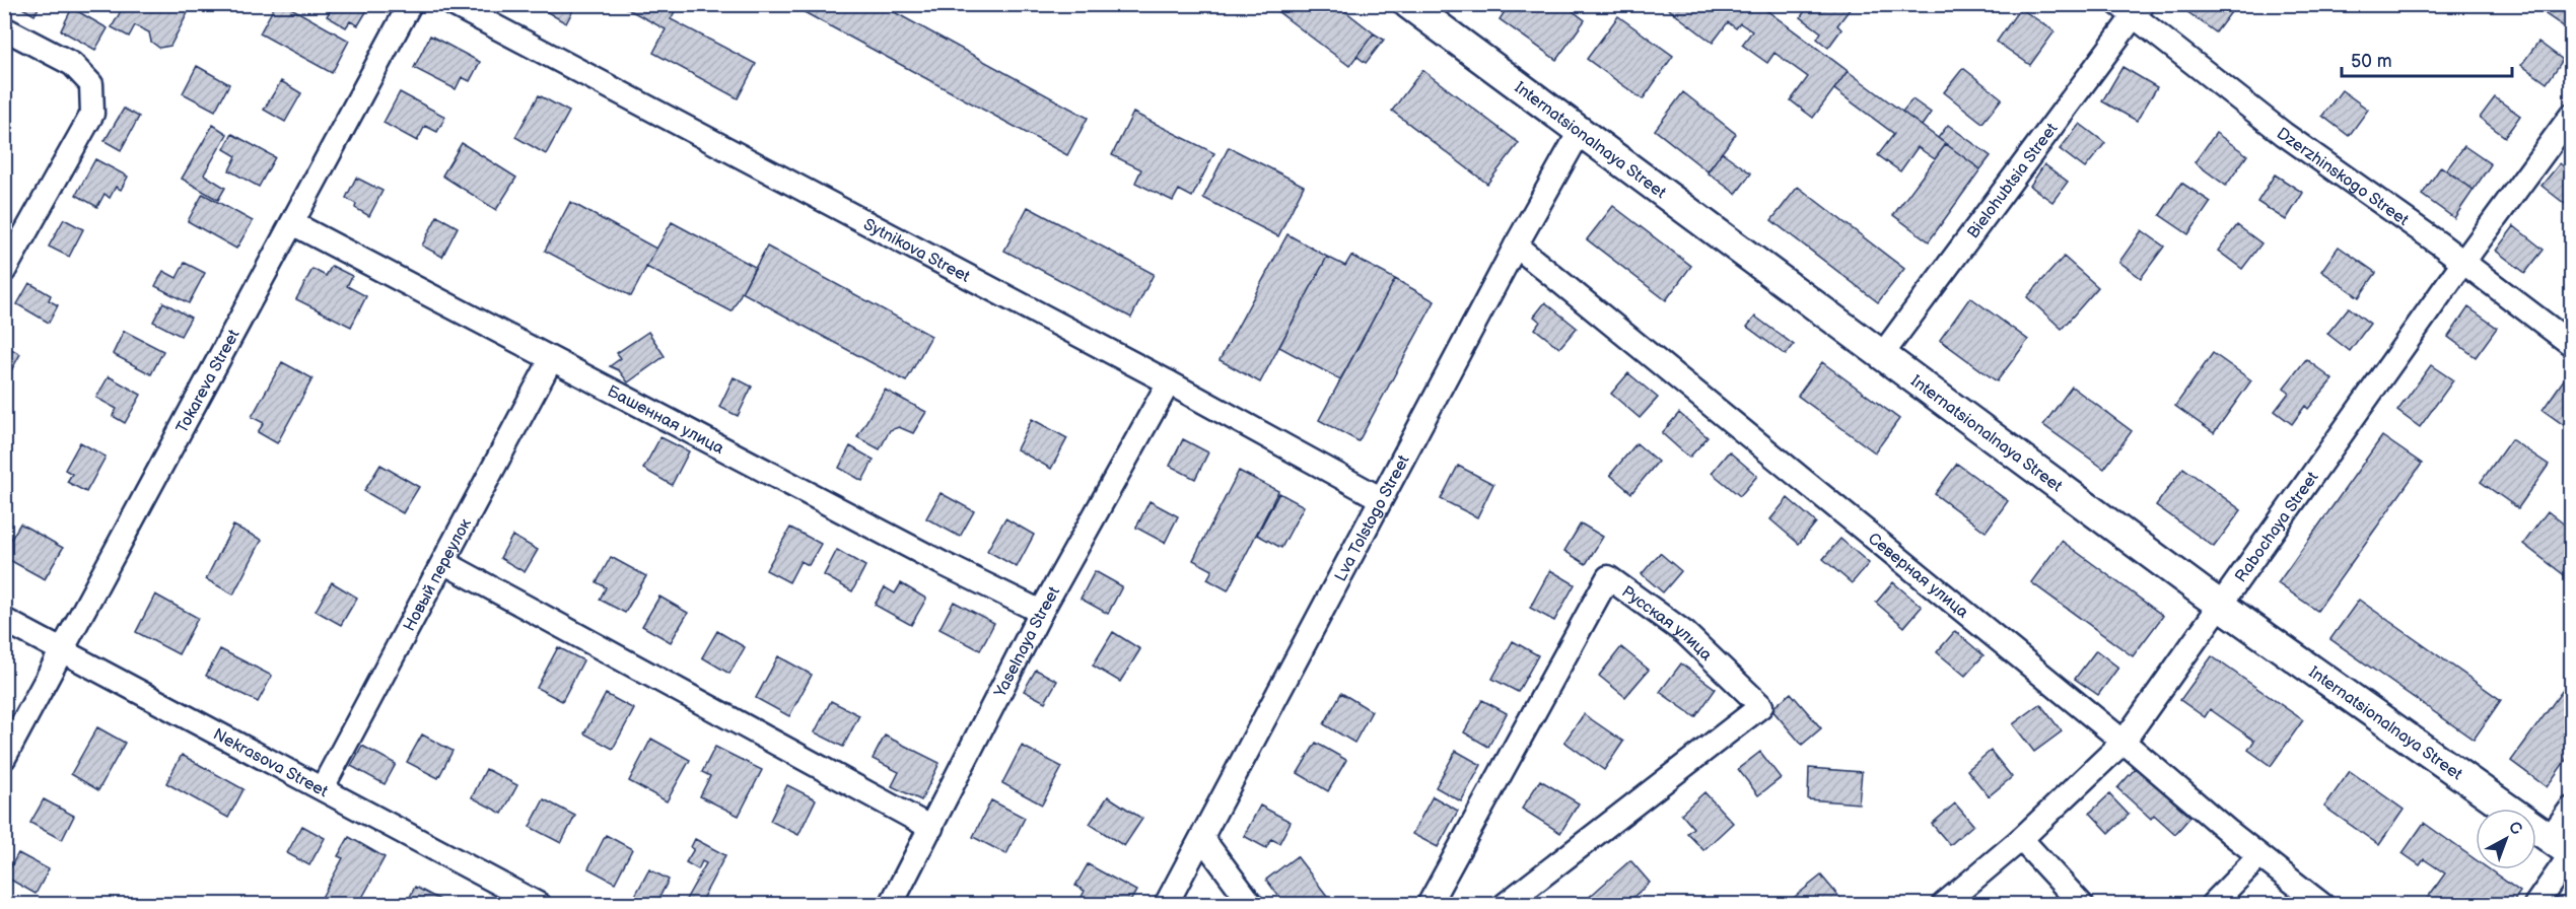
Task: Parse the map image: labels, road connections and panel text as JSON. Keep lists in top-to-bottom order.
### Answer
{
  "streets": {
    "main road": ["Internatsionalnaya Street"],
    "street": [
      "Dzerzhinskogo Street",
      "Bielohubtsia Street",
      "Sytnikova Street",
      "Tokareva Street",
      "Башенная улица",
      "Lva Tolstogo Street",
      "Rabochaya Street",
      "Новый переулок",
      "Северная улица",
      "Русская улица",
      "Yaselnaya Street",
      "Nekrasova Street"
    ]
  },
  "crossings": [
    ["Internatsionalnaya Street", "Bielohubtsia Street"],
    ["Internatsionalnaya Street", "Lva Tolstogo Street"],
    ["Internatsionalnaya Street", "Rabochaya Street"],
    ["Dzerzhinskogo Street", "Bielohubtsia Street"],
    ["Dzerzhinskogo Street", "Rabochaya Street"],
    ["Sytnikova Street", "Lva Tolstogo Street"],
    ["Sytnikova Street", "Yaselnaya Street"],
    ["Tokareva Street", "Башенная улица"],
    ["Tokareva Street", "Nekrasova Street"],
    ["Башенная улица", "Новый переулок"],
    ["Башенная улица", "Yaselnaya Street"],
    ["Lva Tolstogo Street", "Северная улица"],
    ["Rabochaya Street", "Северная улица"],
    ["Новый переулок", "Nekrasova Street"]
  ],
  "scale_bar": "50 m",
  "north": "top right"
}
